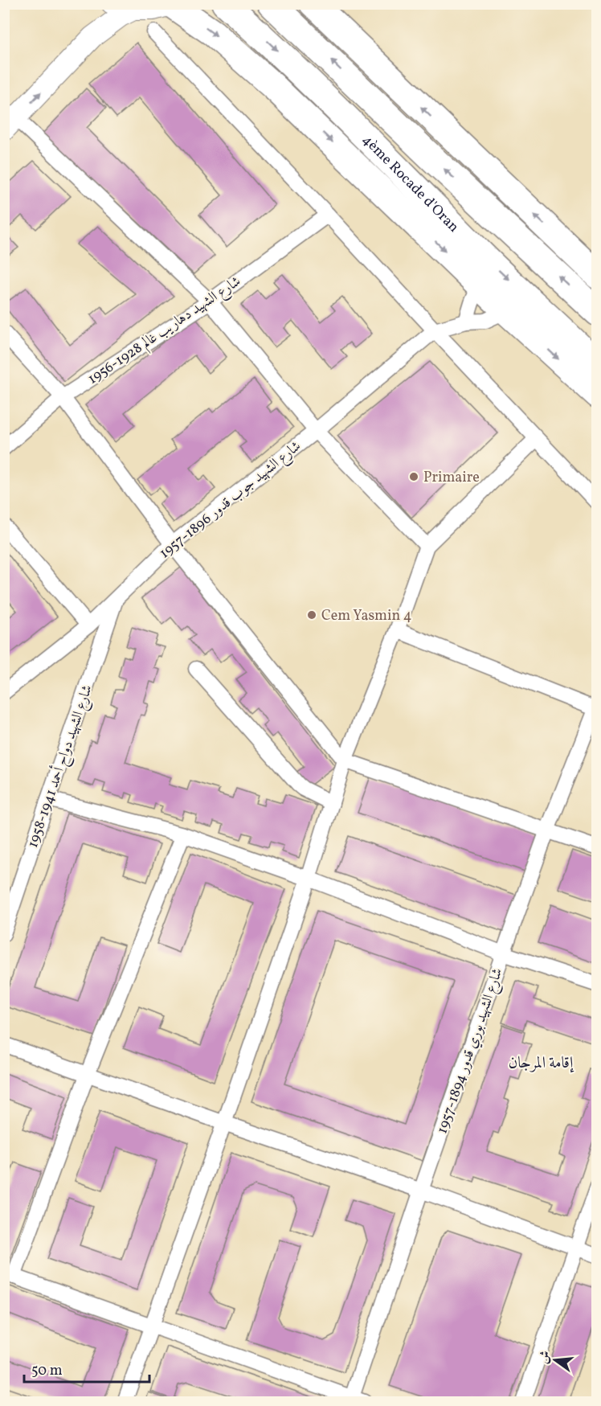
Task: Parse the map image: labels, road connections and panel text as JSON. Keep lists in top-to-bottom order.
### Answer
{
  "streets": {
    "highway": ["4ème Rocade d'Oran"],
    "street": [
      "شارع الشهيد دهاريب غالم 1928-1956",
      "شارع الشهيد جوب قدور 1896-1957",
      "شارع الشهيد دواح أحمد 1941-1958",
      "شارع الشهيد بوري قدور 1894-1957"
    ]
  },
  "crossings": [
    ["شارع الشهيد جوب قدور 1896-1957", "شارع الشهيد دواح أحمد 1941-1958"]
  ],
  "districts": ["إقامة المرجان"],
  "places": ["Primaire", "Cem Yasmin 4"],
  "scale_bar": "50 m",
  "north": "left"
}
